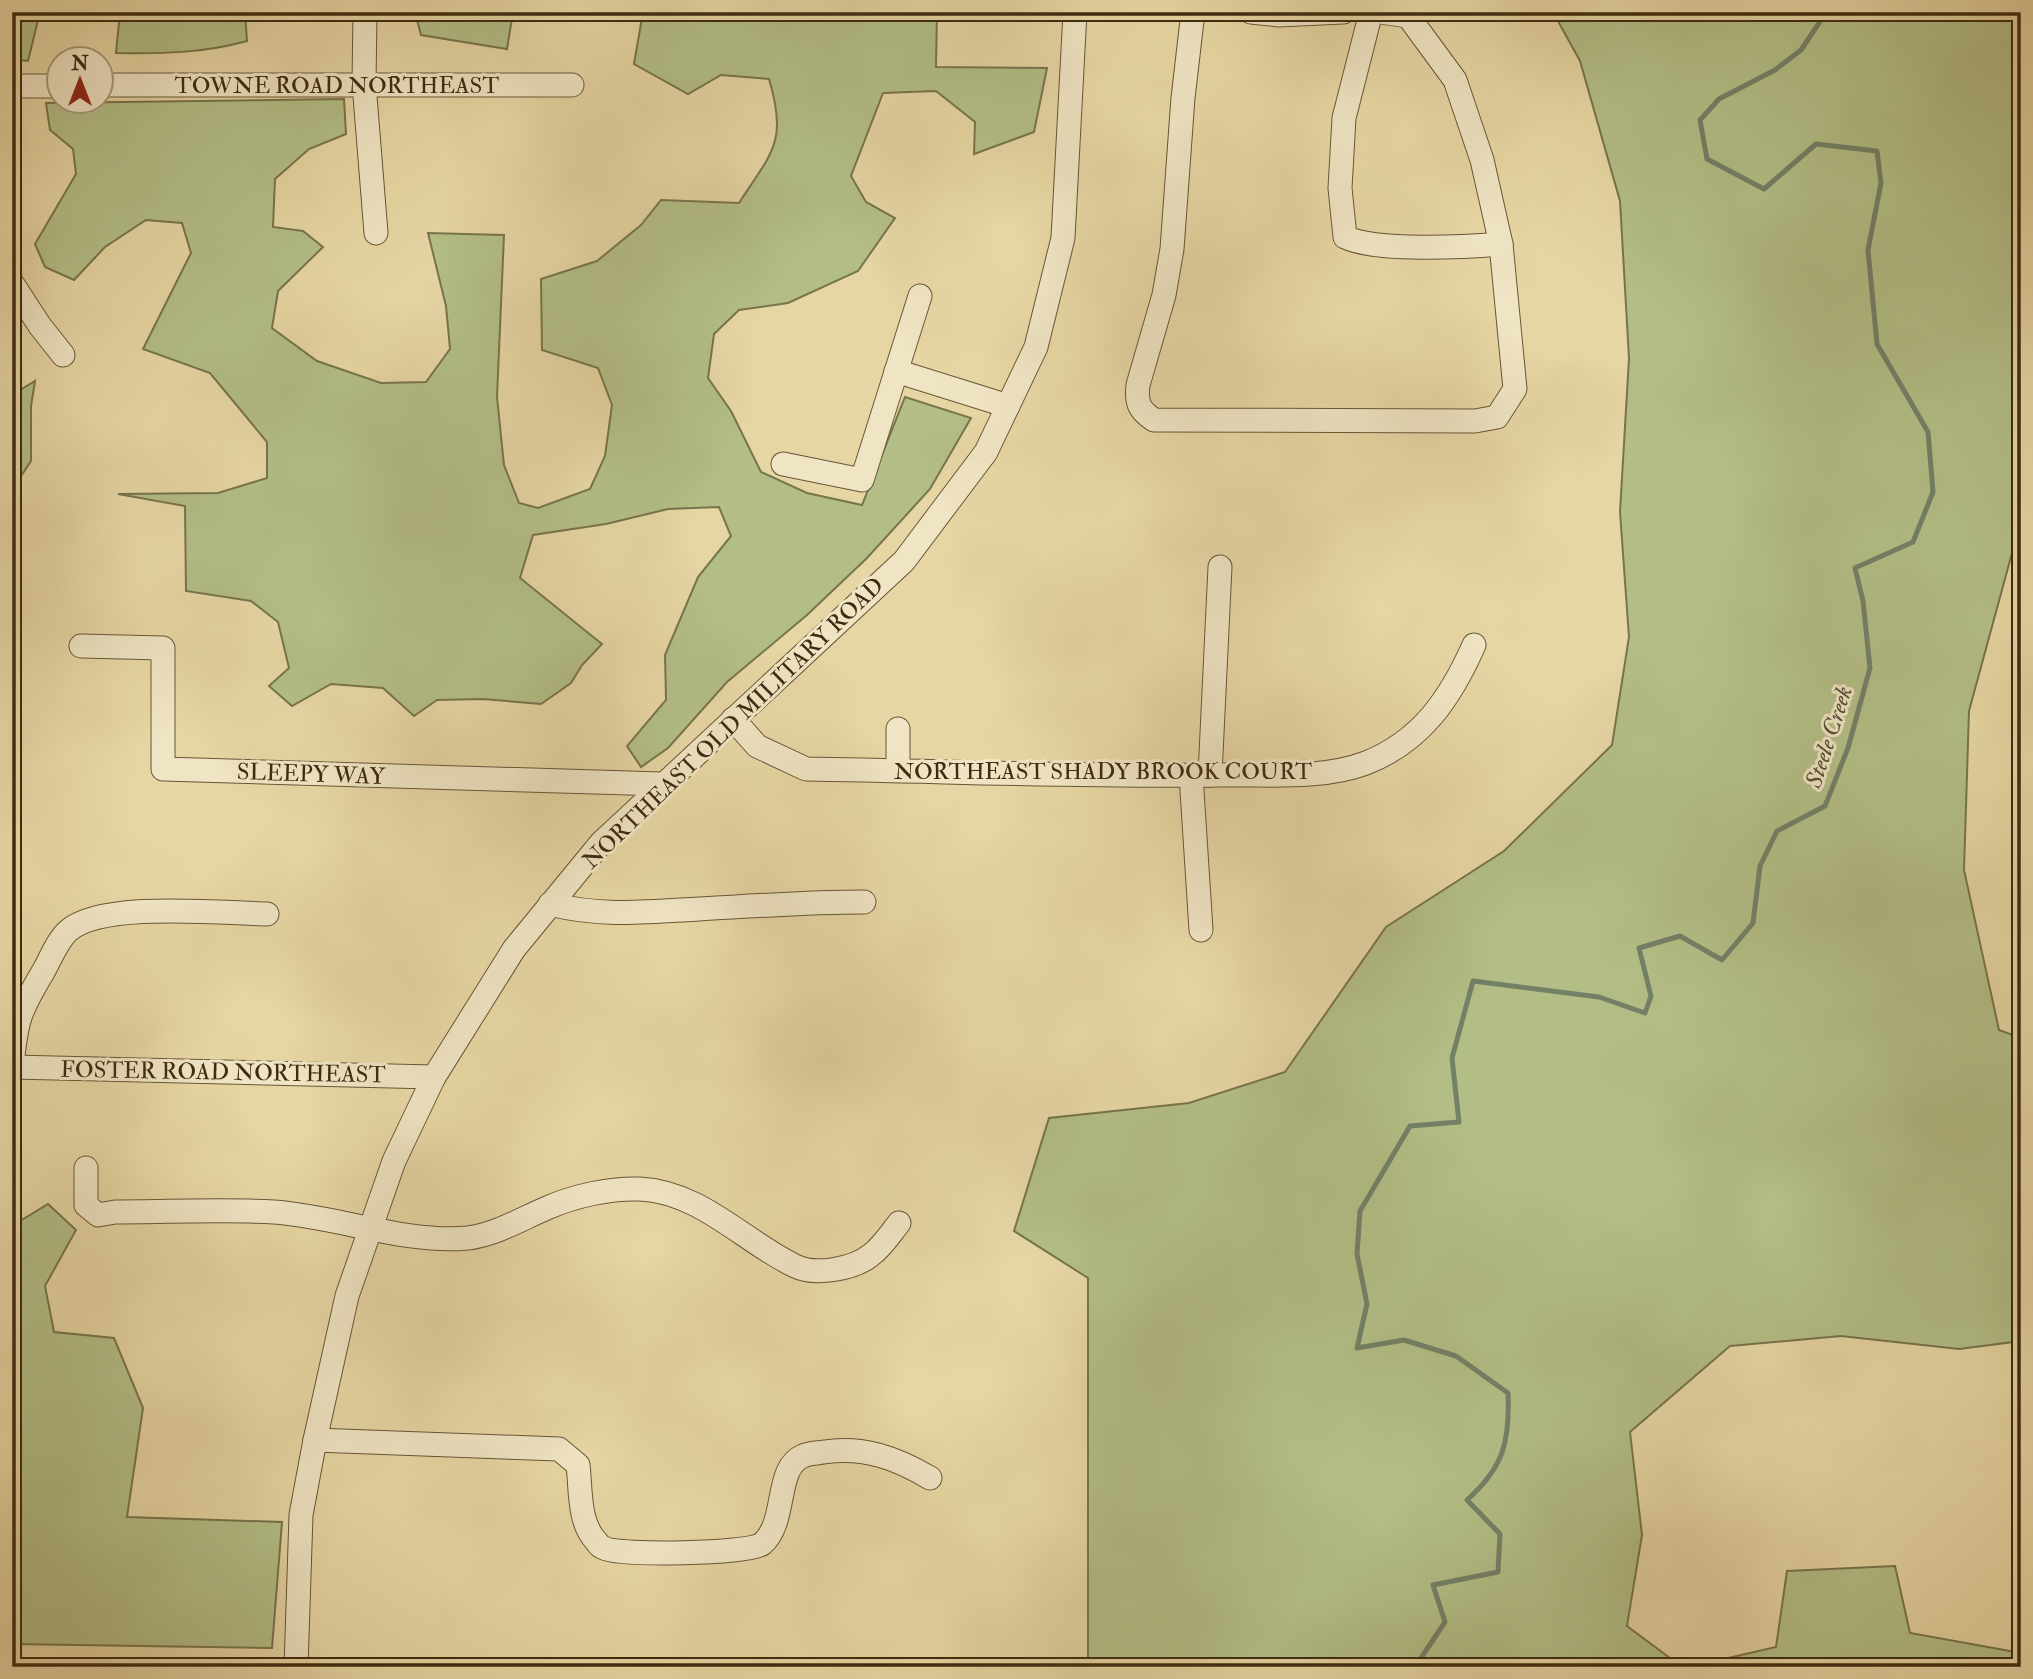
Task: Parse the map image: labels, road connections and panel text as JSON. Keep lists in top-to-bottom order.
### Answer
{
  "streets": {
    "street": [
      "TOWNE ROAD NORTHEAST",
      "NORTHEAST OLD MILITARY ROAD",
      "NORTHEAST SHADY BROOK COURT",
      "SLEEPY WAY",
      "FOSTER ROAD NORTHEAST"
    ]
  },
  "crossings": [
    ["NORTHEAST OLD MILITARY ROAD", "NORTHEAST SHADY BROOK COURT"],
    ["NORTHEAST OLD MILITARY ROAD", "SLEEPY WAY"],
    ["NORTHEAST OLD MILITARY ROAD", "FOSTER ROAD NORTHEAST"]
  ],
  "water": ["Steele Creek"],
  "north": "top"
}
